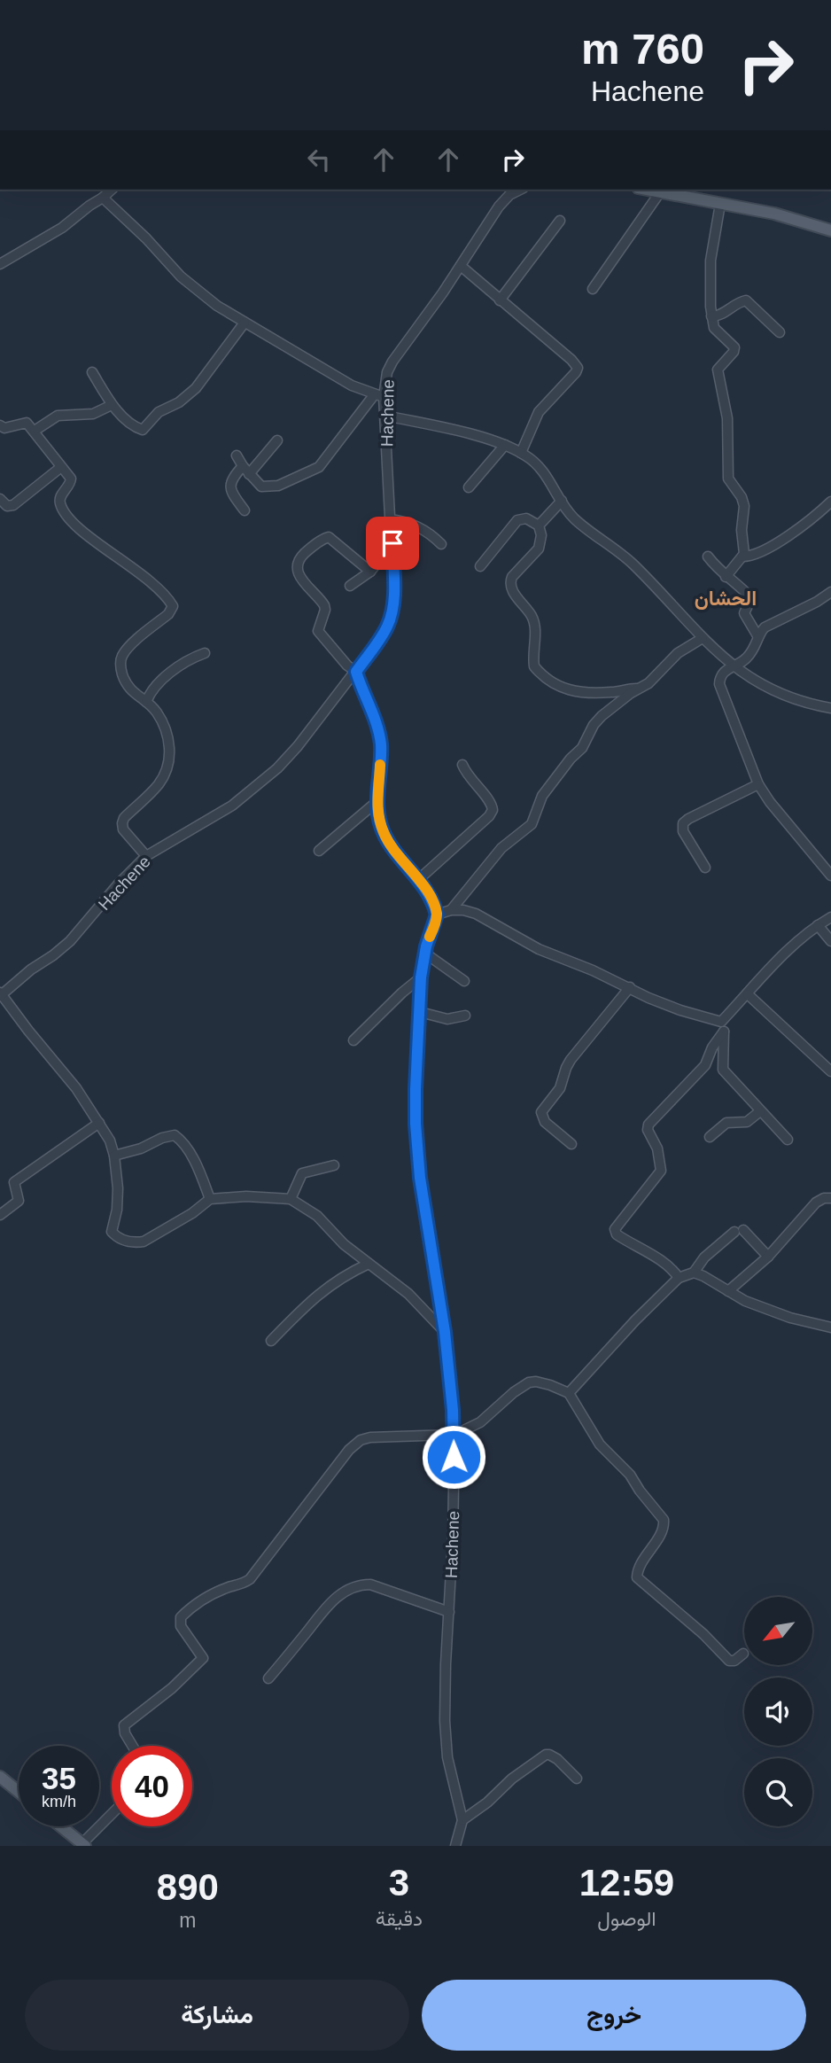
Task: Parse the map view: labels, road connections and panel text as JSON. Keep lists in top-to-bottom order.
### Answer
{
  "streets": {
    "street": ["Hachene"]
  },
  "districts": ["الحشان"],
  "north": "bottom left",
  "page": {
    "turn": ["760 m", "Hachene"],
    "speed": "35 km/h",
    "limit": "40",
    "eta": [
      "12:59",
      "الوصول",
      "3",
      "دقيقة",
      "890",
      "m"
    ],
    "buttons": ["خروج", "مشاركة"]
  }
}
